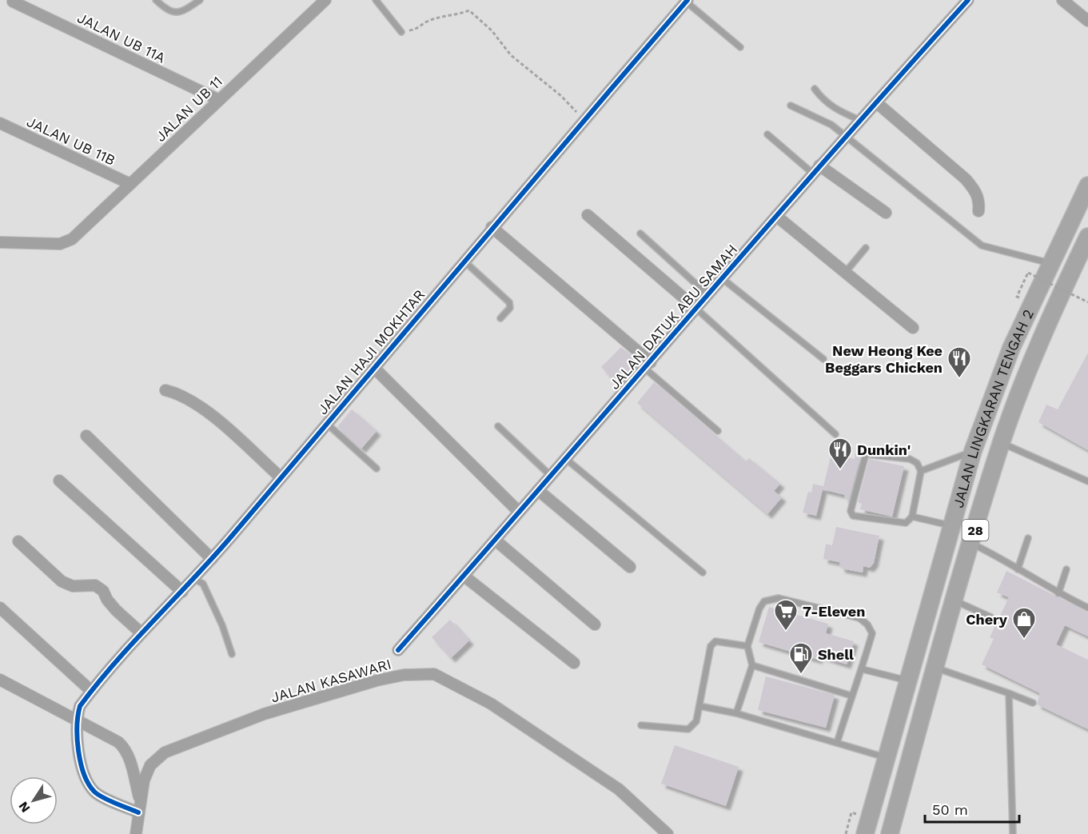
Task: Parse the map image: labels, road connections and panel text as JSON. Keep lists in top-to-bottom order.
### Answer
{
  "streets": {
    "highway": ["JALAN LINGKARAN TENGAH 2", "28"],
    "street": [
      "JALAN UB 11A",
      "JALAN UB 11",
      "JALAN UB 11B",
      "JALAN DATUK ABU SAMAH",
      "JALAN HAJI MOKHTAR",
      "JALAN KASAWARI"
    ]
  },
  "crossings": [
    ["JALAN UB 11A", "JALAN UB 11"],
    ["JALAN UB 11", "JALAN UB 11B"]
  ],
  "places": {
    "restaurant": ["New Heong Kee Beggars Chicken", "Dunkin'"],
    "supermarket": ["7-Eleven"],
    "shop": ["Chery"],
    "fuel station": ["Shell"]
  },
  "scale_bar": "50 m",
  "north": "bottom left"
}
